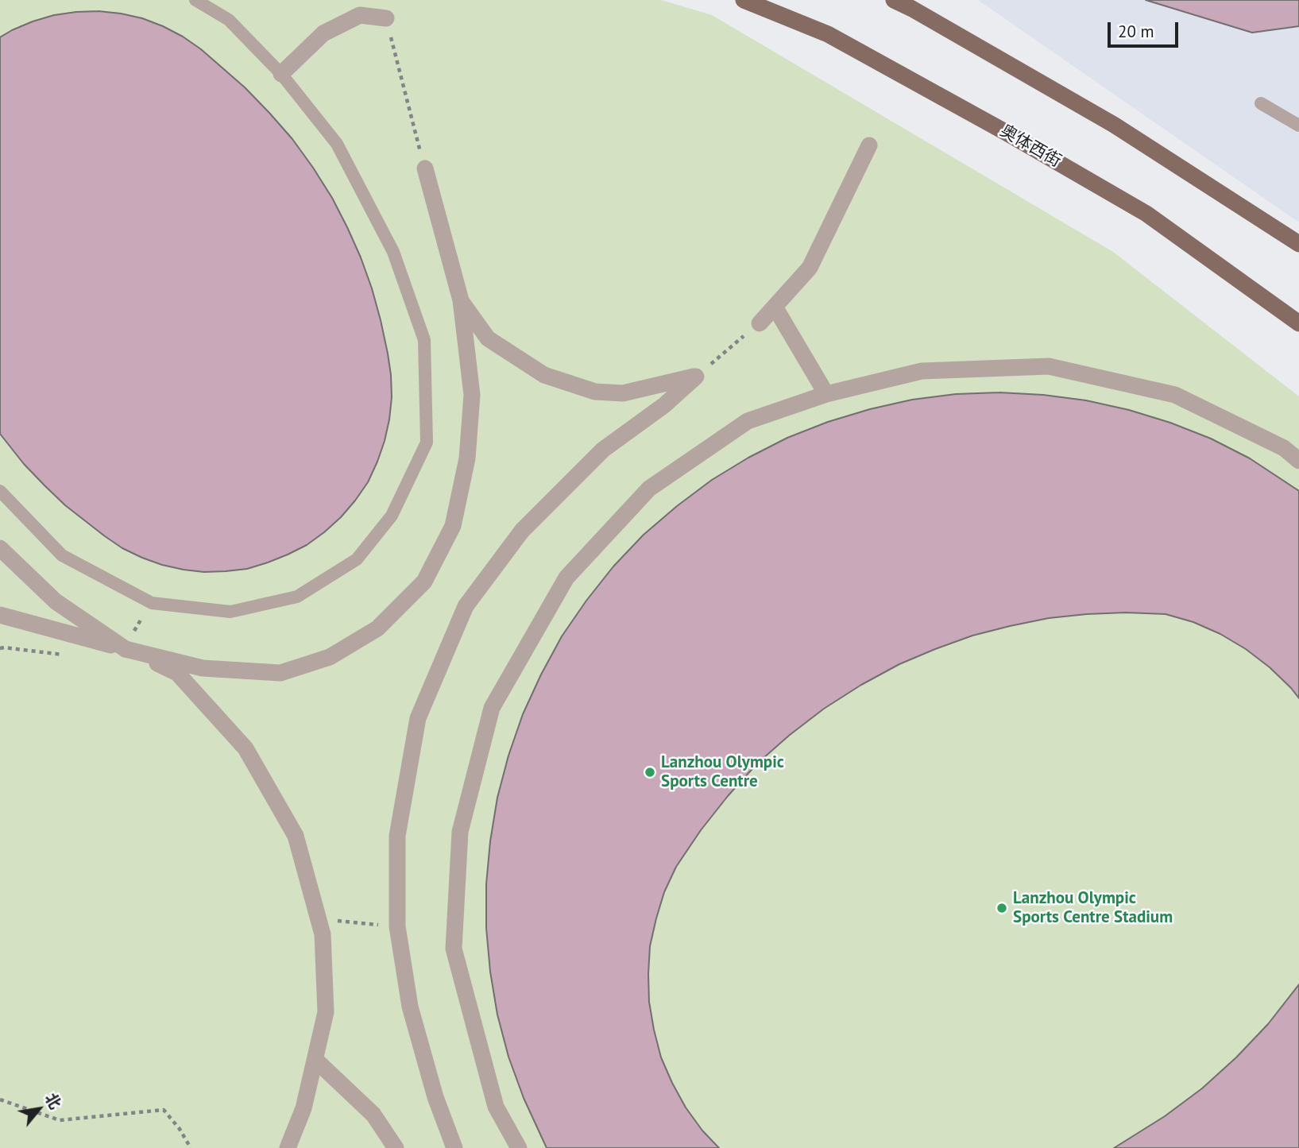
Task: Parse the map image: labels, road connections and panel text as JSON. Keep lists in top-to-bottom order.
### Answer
{
  "streets": {
    "main road": ["奥体西街"]
  },
  "places": ["Lanzhou Olympic Sports Centre", "Lanzhou Olympic Sports Centre Stadium"],
  "scale_bar": "20 m",
  "north": "top right"
}
